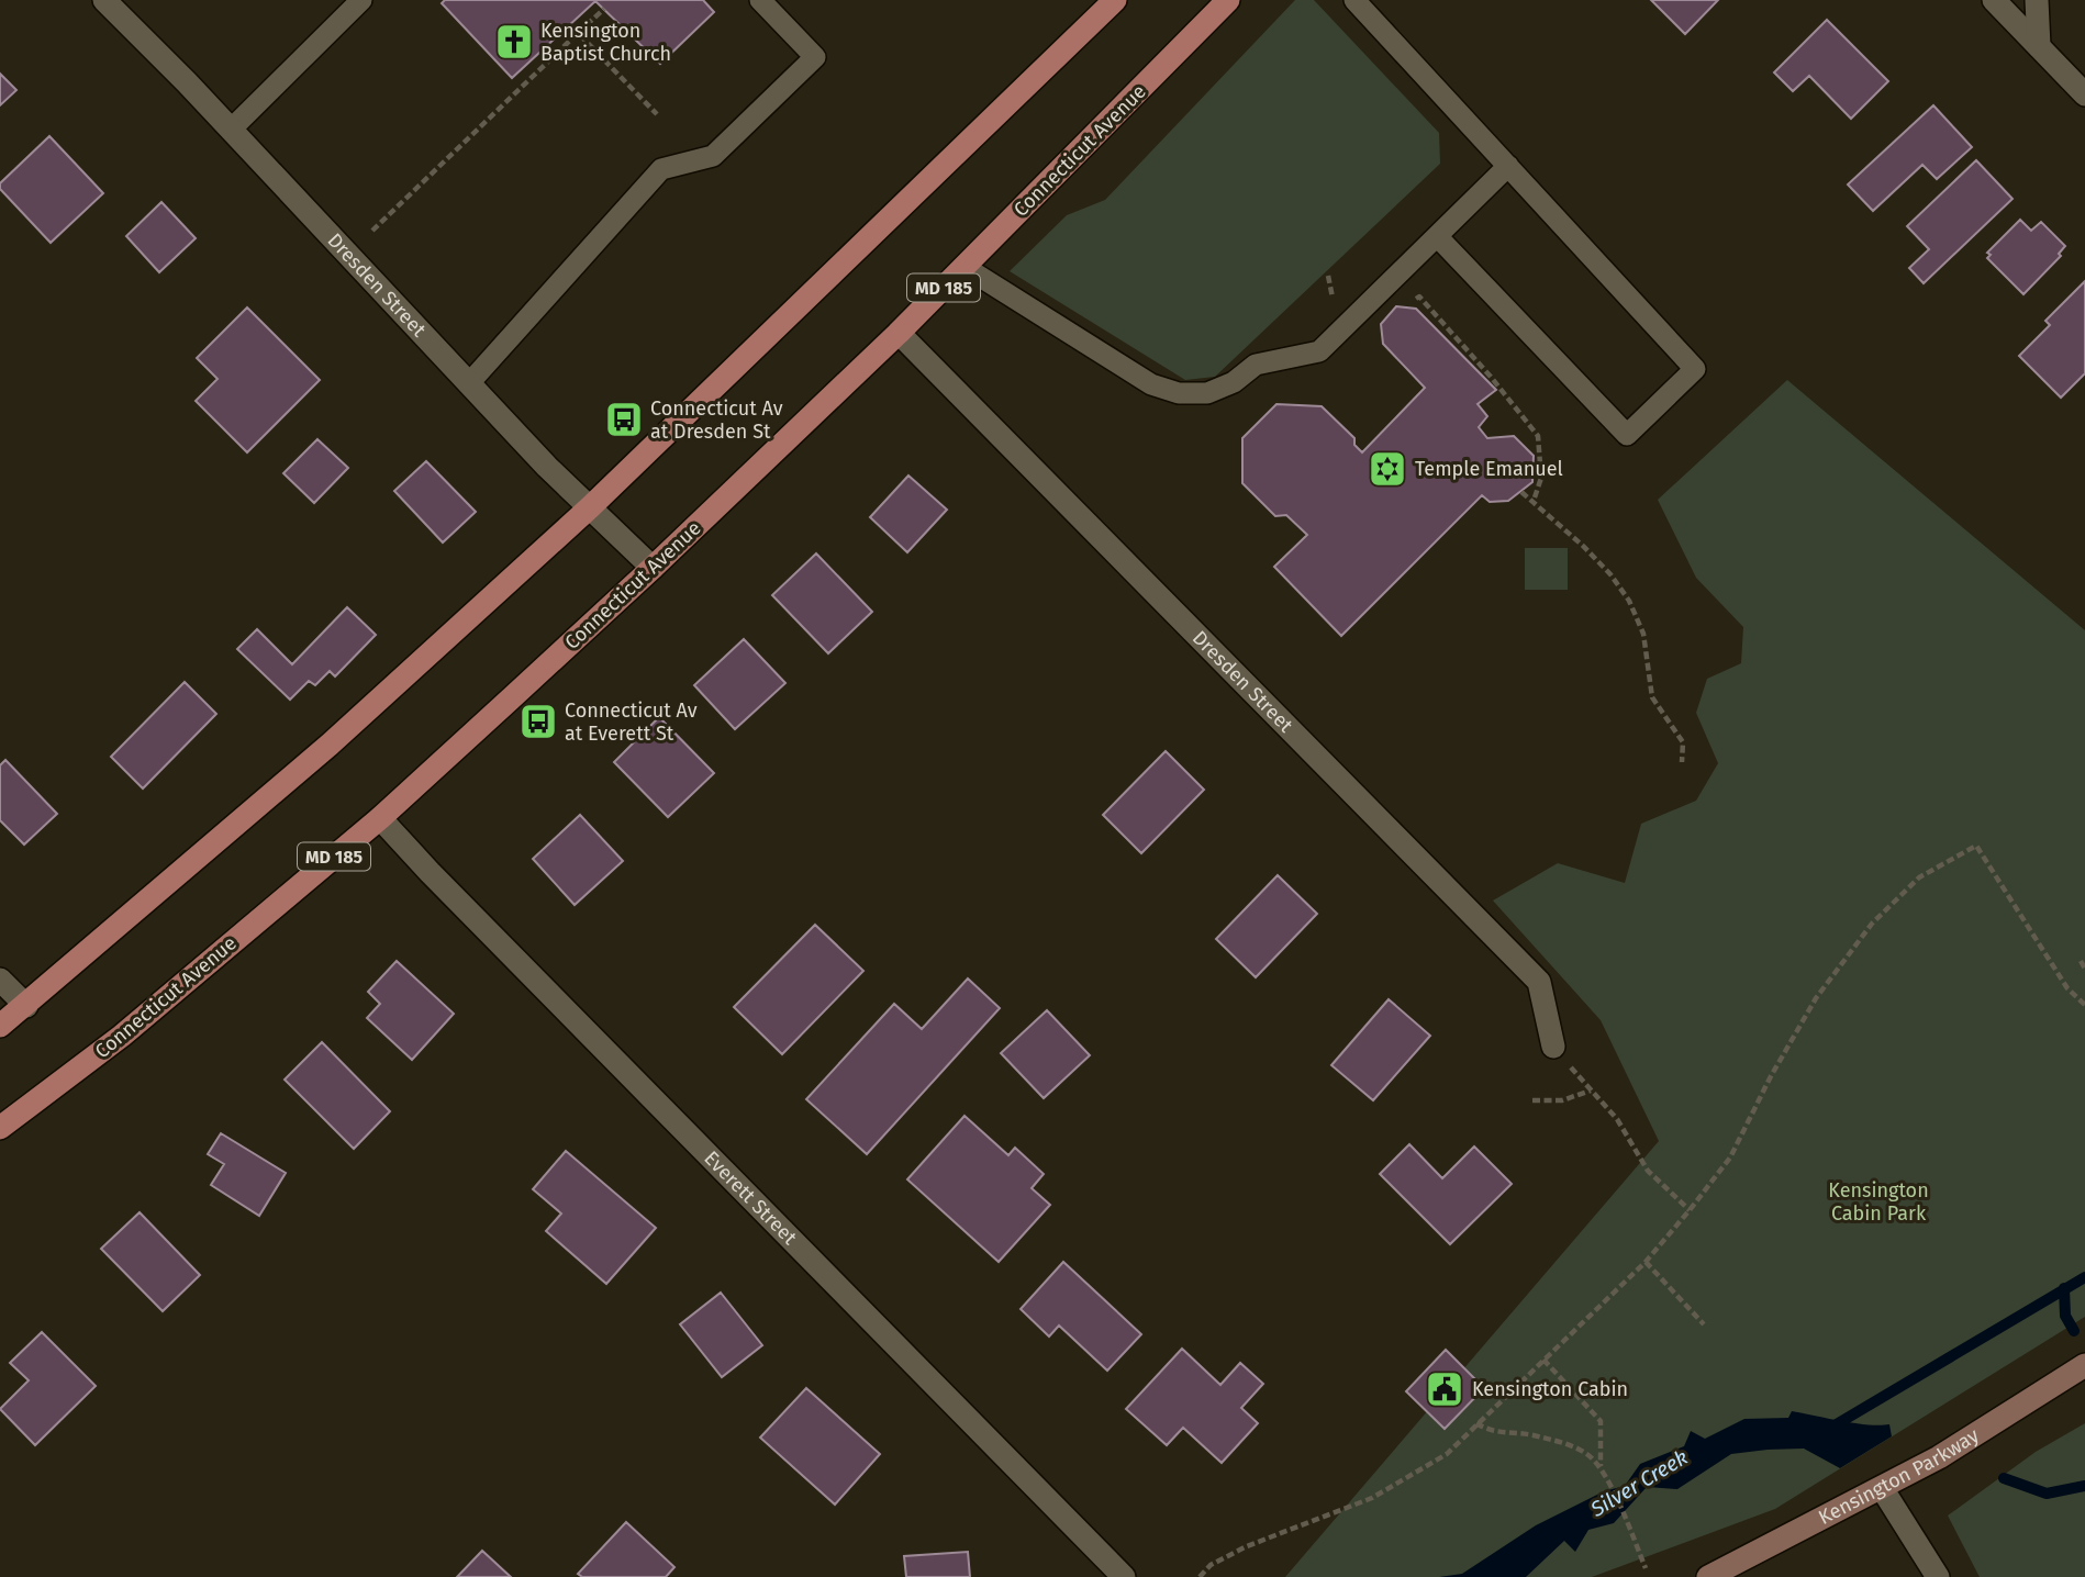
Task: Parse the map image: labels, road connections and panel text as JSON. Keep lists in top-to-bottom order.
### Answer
{
  "streets": {
    "main road": ["Connecticut Avenue", "MD 185"],
    "street": ["Dresden Street", "Everett Street", "Kensington Parkway"]
  },
  "crossings": [
    ["Connecticut Avenue", "Dresden Street"],
    ["Connecticut Avenue", "Everett Street"]
  ],
  "water": ["Silver Creek"],
  "parks": ["Kensington Cabin Park"],
  "places": {
    "church": ["Kensington Baptist Church"],
    "bus stop": ["Connecticut Av at Dresden St", "Connecticut Av at Everett St"],
    "synagogue": ["Temple Emanuel"],
    "public building": ["Kensington Cabin"]
  }
}
